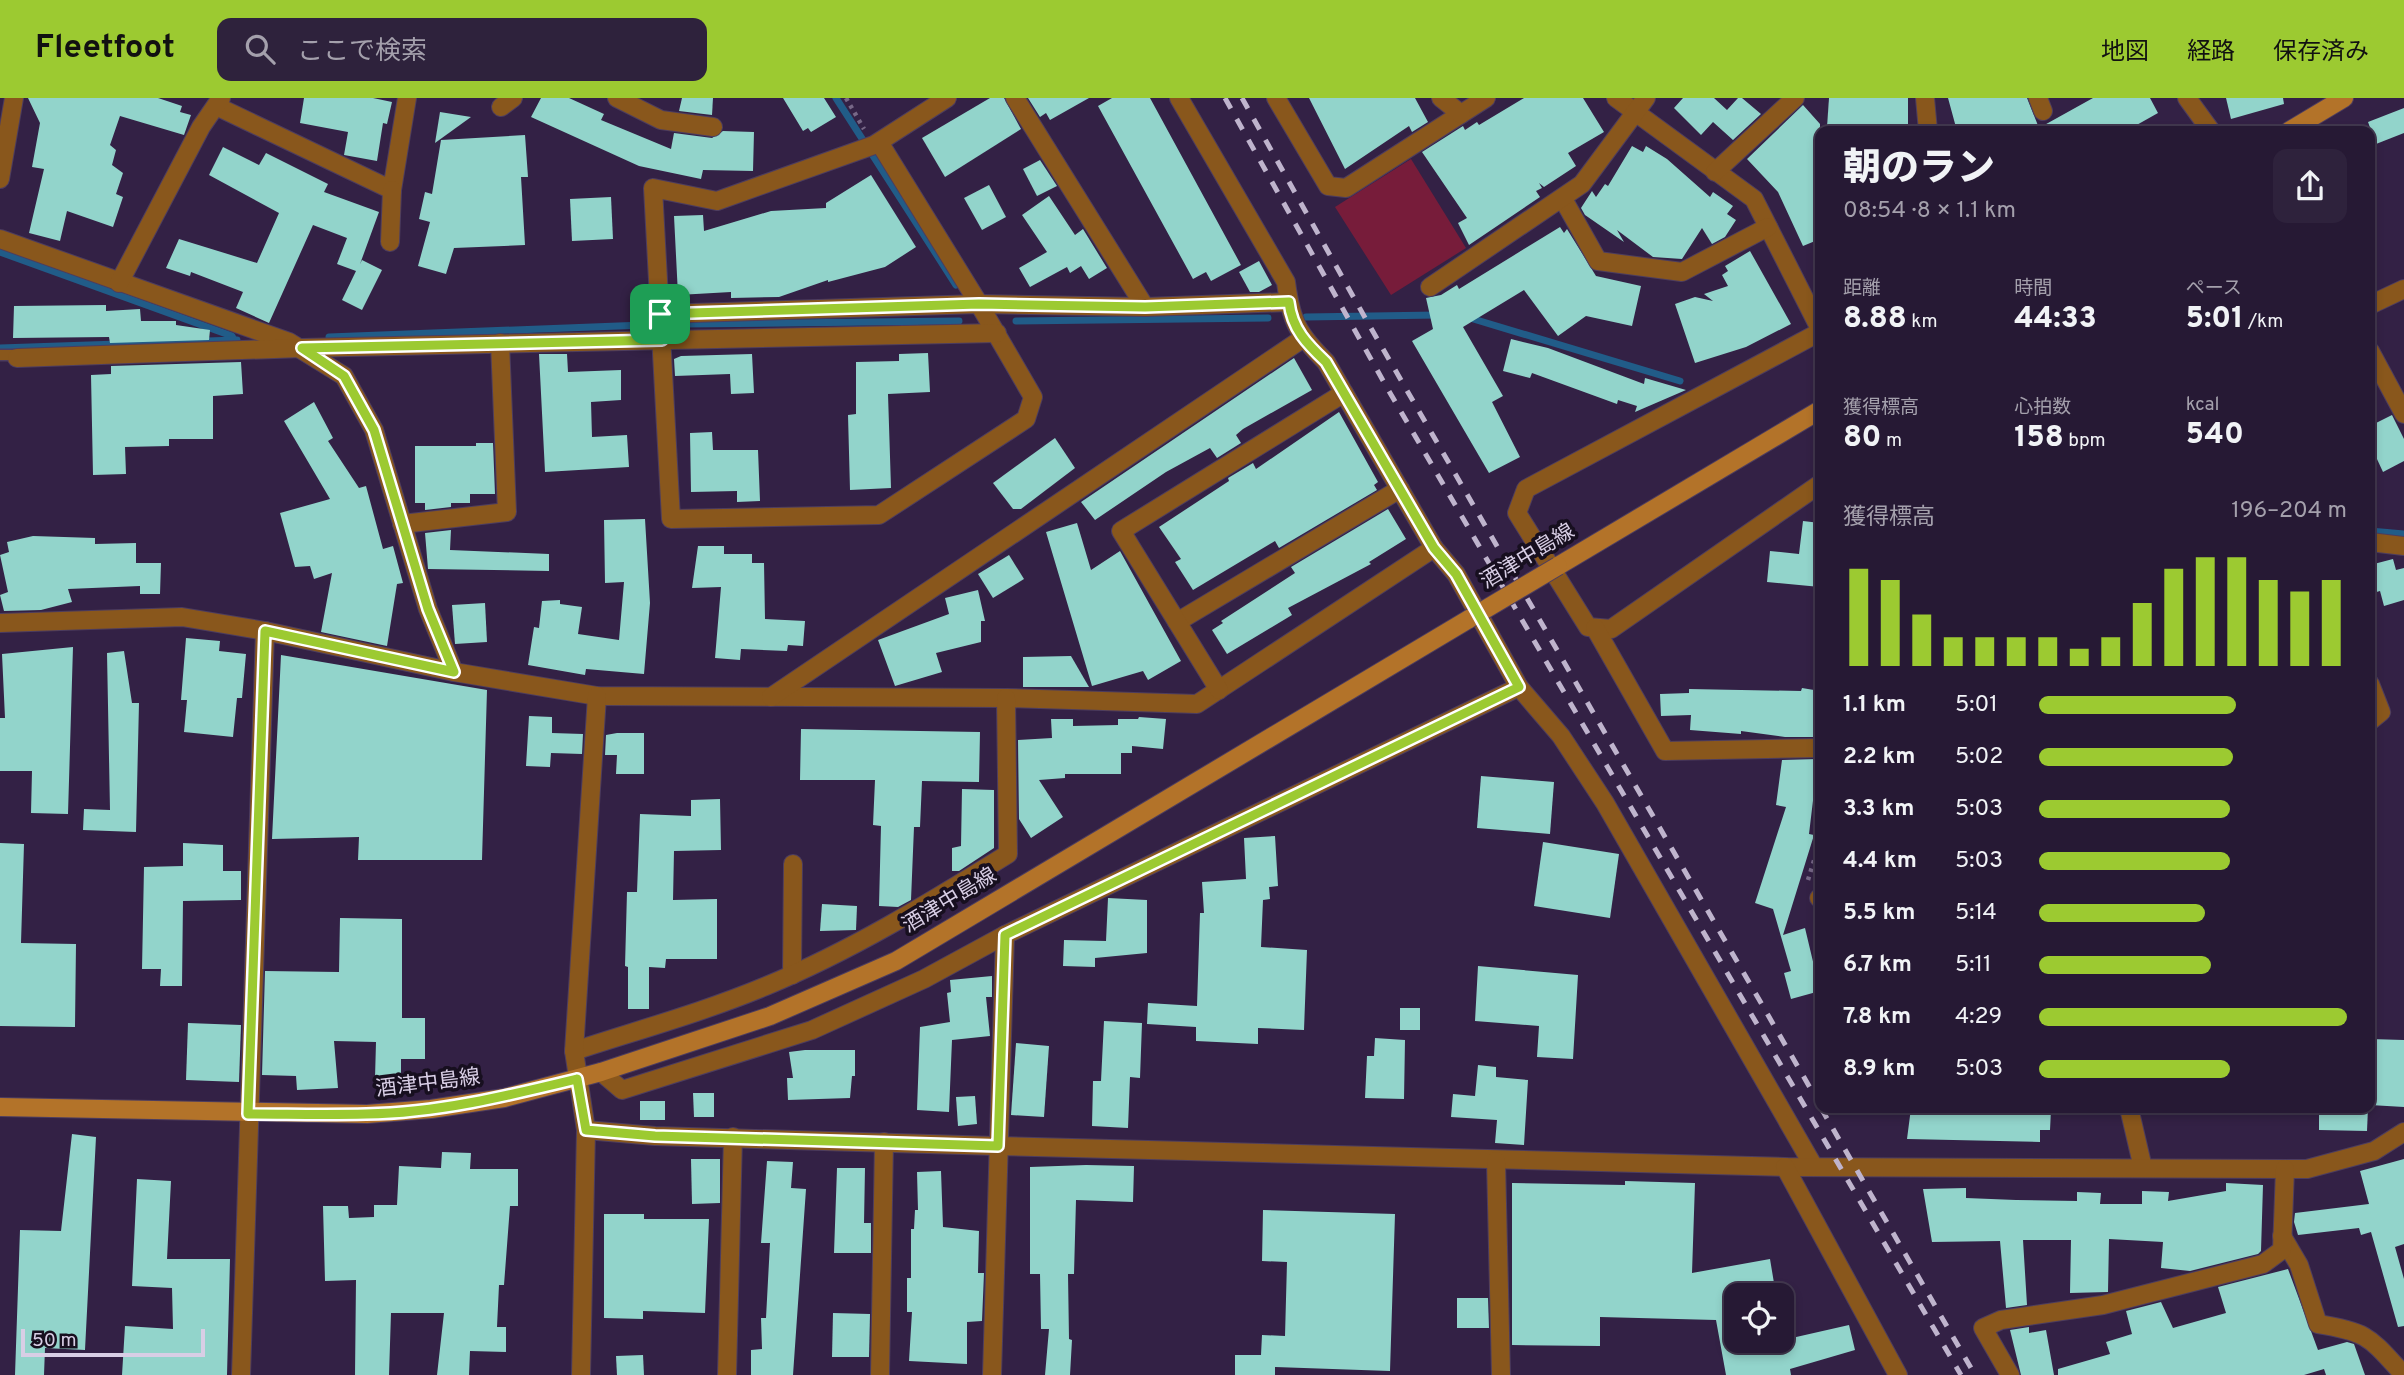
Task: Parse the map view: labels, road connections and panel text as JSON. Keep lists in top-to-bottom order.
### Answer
{
  "streets": {
    "main road": ["酒津中島線"]
  },
  "scale_bar": "50 m",
  "page": {
    "header": "Fleetfoot",
    "search": "ここで検索",
    "nav": ["地図", "経路", "保存済み"],
    "heading": ["朝のラン", "08:54 · 8 × 1.1 km"],
    "stats": [
      ["距離", "8.88 km"],
      ["時間", "44:33"],
      ["ペース", "5:01 /km"],
      ["獲得標高", "80 m"],
      ["心拍数", "158 bpm"],
      ["kcal", "540"]
    ],
    "chart": ["獲得標高", "196–204 m"],
    "list": [
      {
        "name": "1.1 km",
        "note": "5:01"
      },
      {
        "name": "2.2 km",
        "note": "5:02"
      },
      {
        "name": "3.3 km",
        "note": "5:03"
      },
      {
        "name": "4.4 km",
        "note": "5:03"
      },
      {
        "name": "5.5 km",
        "note": "5:14"
      },
      {
        "name": "6.7 km",
        "note": "5:11"
      },
      {
        "name": "7.8 km",
        "note": "4:29"
      },
      {
        "name": "8.9 km",
        "note": "5:03"
      }
    ],
    "scale": "50 m"
  }
}
